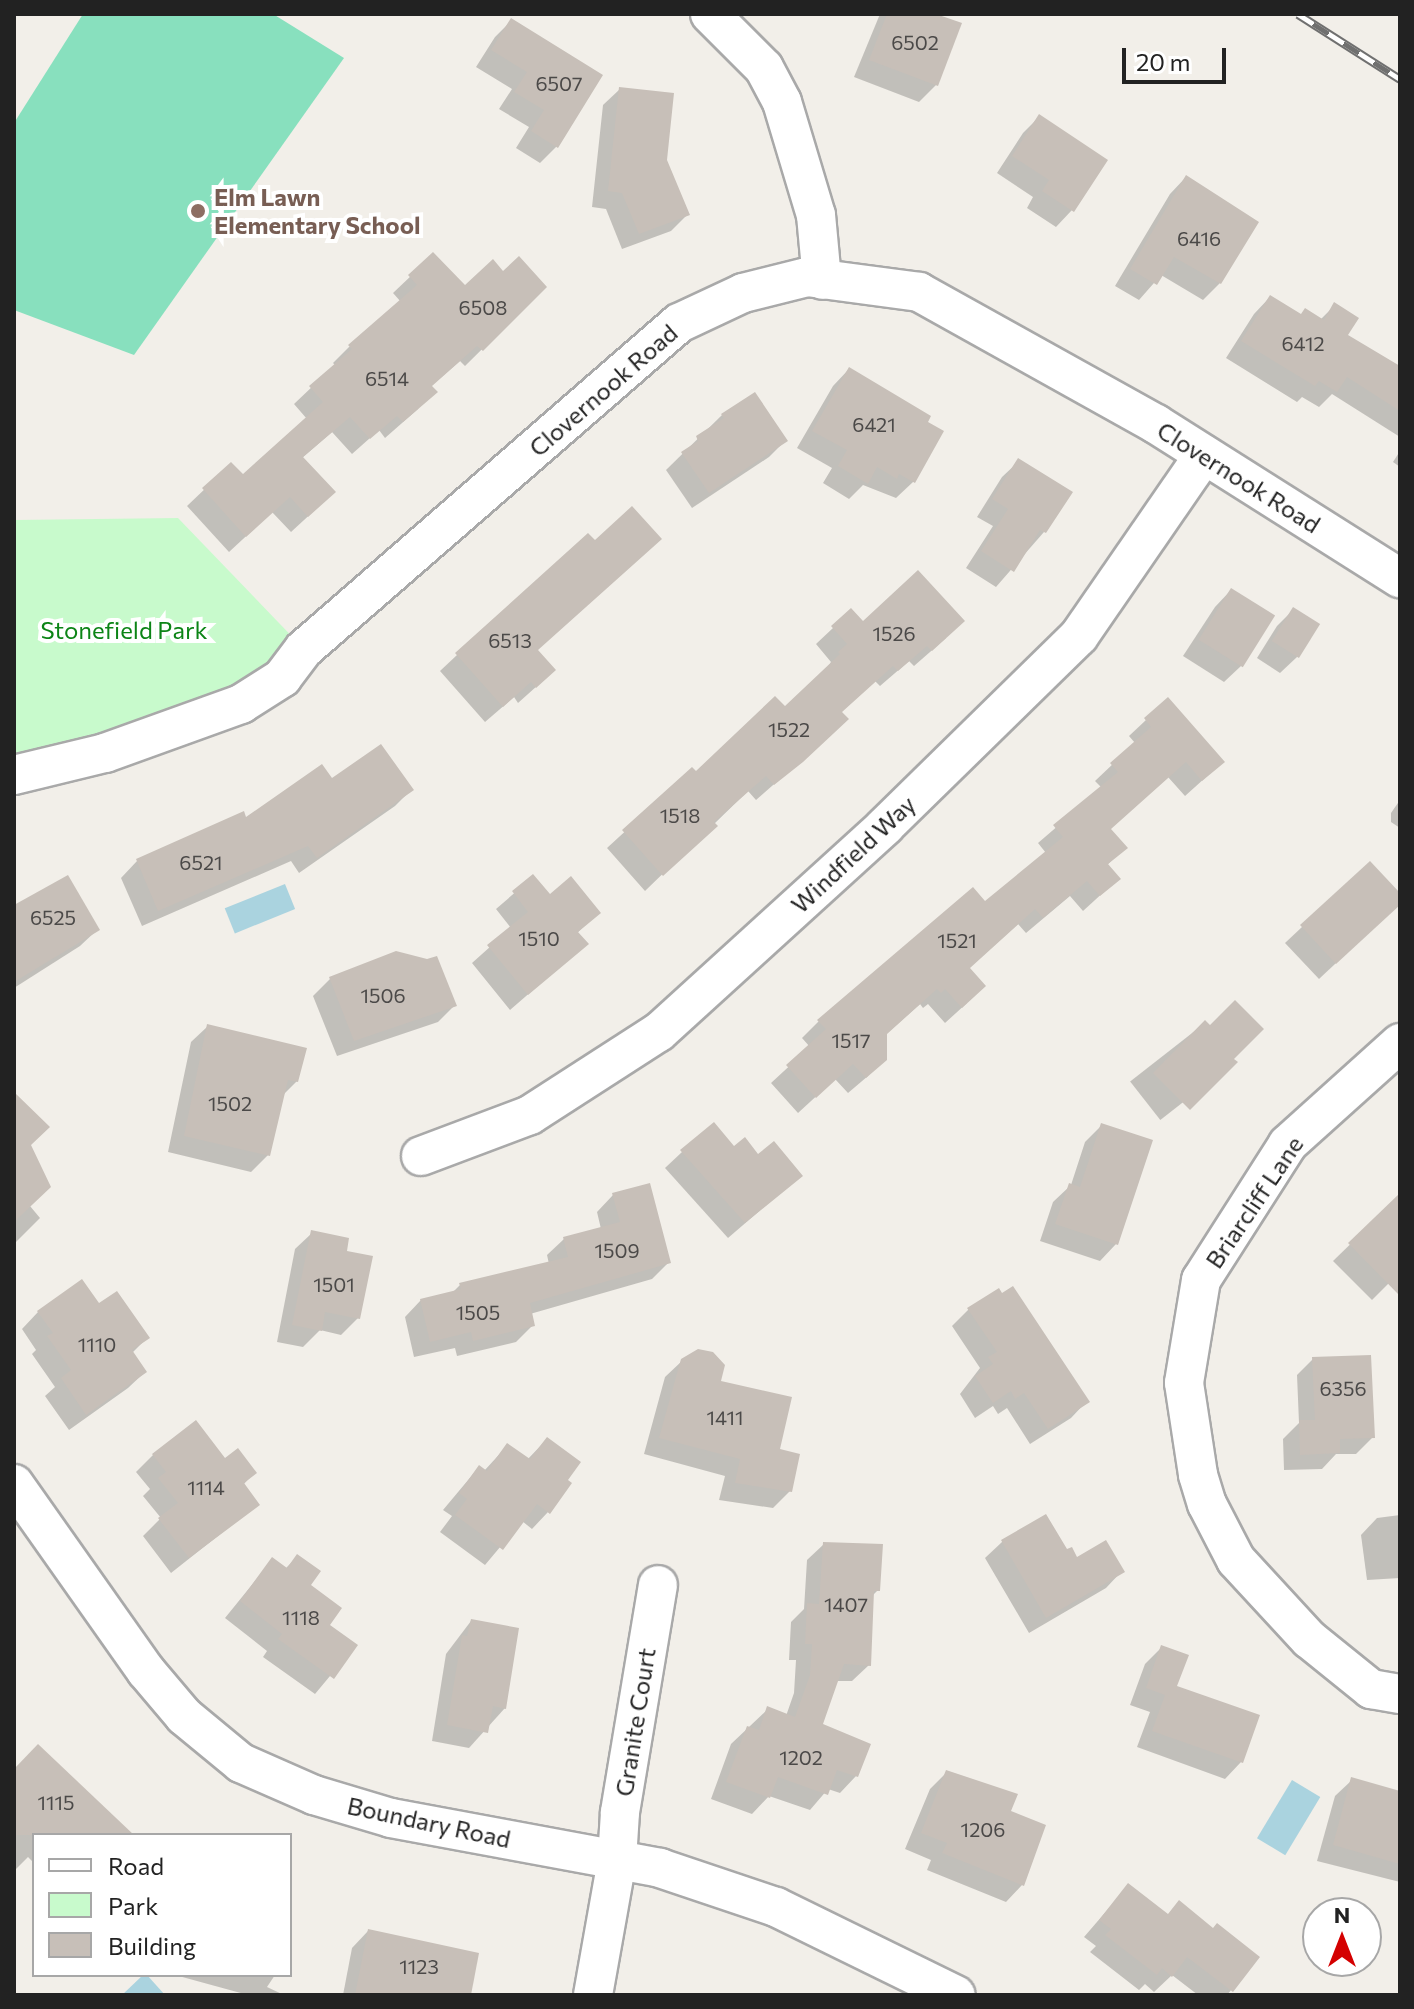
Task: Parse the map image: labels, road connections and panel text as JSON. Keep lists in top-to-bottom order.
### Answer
{
  "streets": {
    "street": [
      "Clovernook Road",
      "Windfield Way",
      "Briarcliff Lane",
      "Granite Court",
      "Boundary Road"
    ]
  },
  "crossings": [
    ["Clovernook Road", "Windfield Way"],
    ["Granite Court", "Boundary Road"]
  ],
  "parks": ["Stonefield Park"],
  "places": ["Elm Lawn Elementary School"],
  "house_numbers": [
    "6502",
    "6507",
    "6416",
    "6508",
    "6412",
    "6514",
    "6421",
    "1526",
    "6513",
    "1522",
    "1518",
    "6521",
    "6525",
    "1510",
    "1521",
    "1506",
    "1517",
    "1502",
    "1509",
    "1501",
    "1505",
    "1110",
    "6356",
    "1411",
    "1114",
    "1407",
    "1118",
    "1202",
    "1115",
    "1206",
    "1123"
  ],
  "legend": ["Road", "Park", "Building"],
  "scale_bar": "20 m",
  "north": "top"
}
